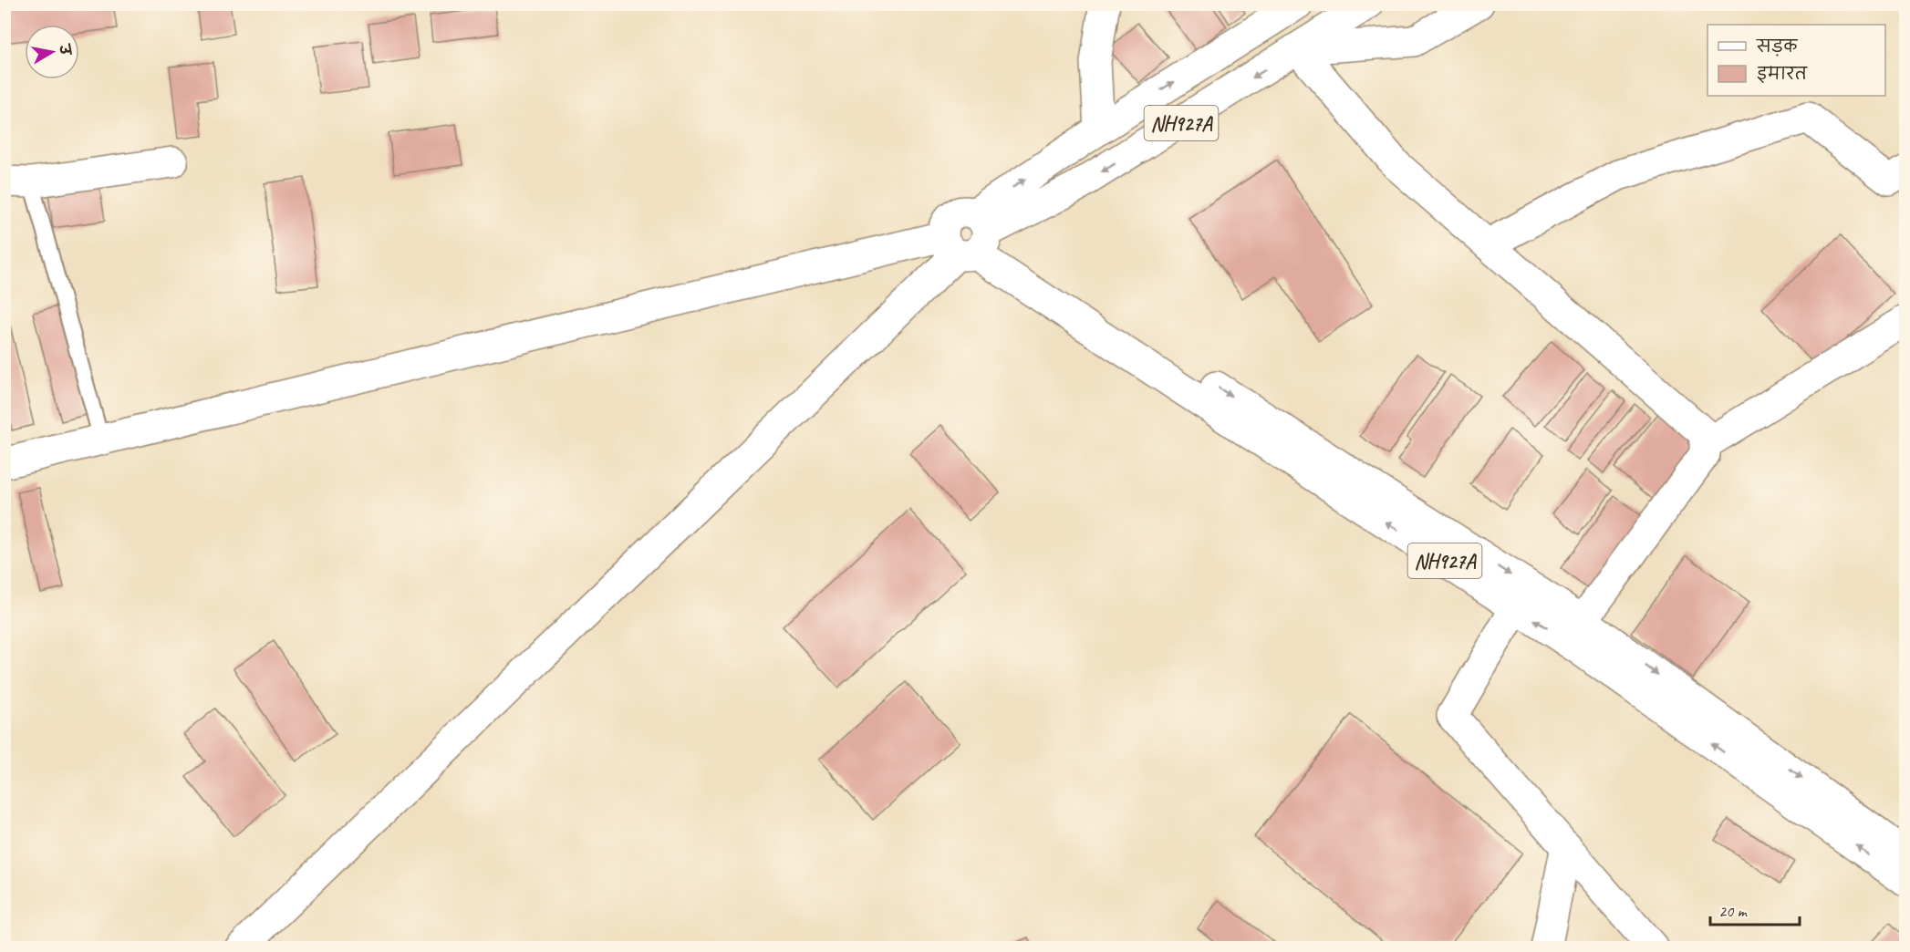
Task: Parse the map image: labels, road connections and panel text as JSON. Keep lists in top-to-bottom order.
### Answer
{
  "streets": {
    "main road": ["NH927A"]
  },
  "legend": ["सड़क", "इमारत"],
  "scale_bar": "20 m",
  "north": "right"
}
